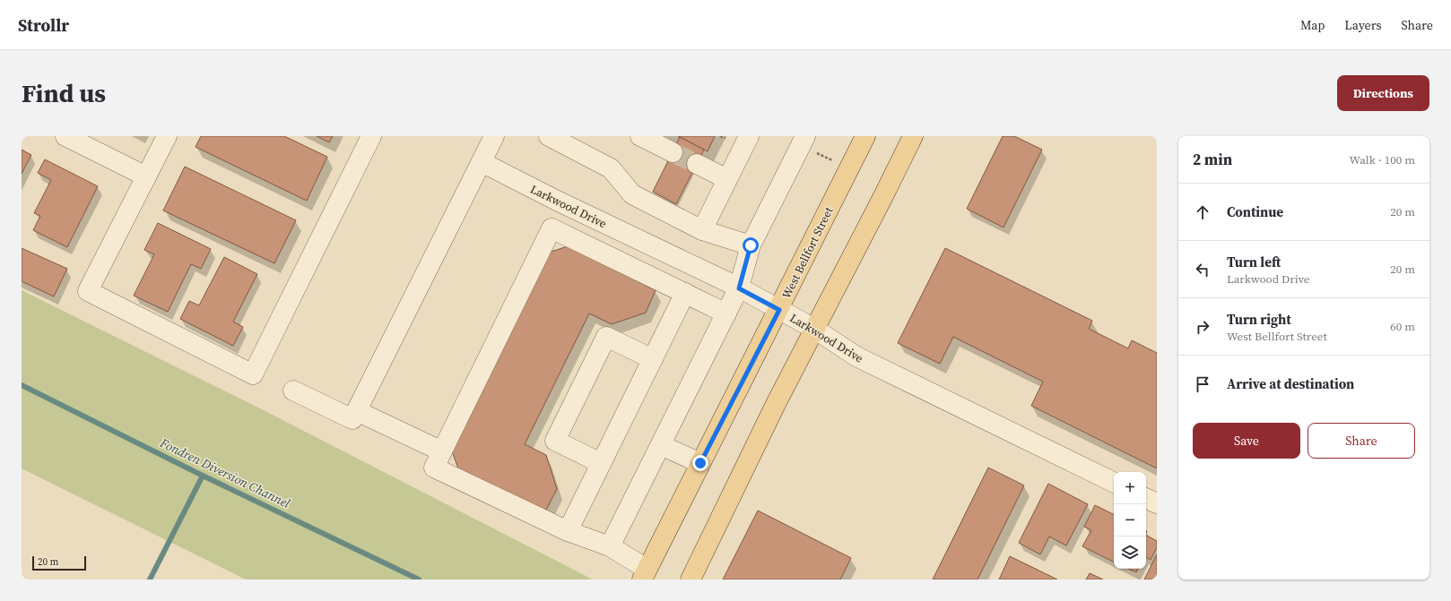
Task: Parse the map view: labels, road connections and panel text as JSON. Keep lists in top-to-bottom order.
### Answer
{
  "streets": {
    "main road": ["West Bellfort Street"],
    "street": ["Larkwood Drive"]
  },
  "crossings": [
    ["Larkwood Drive", "West Bellfort Street"]
  ],
  "water": ["Fondren Diversion Channel"],
  "scale_bar": "20 m",
  "page": {
    "header": "Strollr",
    "nav": ["Map", "Layers", "Share"],
    "buttons": [
      "Directions",
      ["Save", "Share"]
    ],
    "title": "Find us",
    "heading": ["2 min", "Walk · 100 m"],
    "list": [
      ["Continue", "20 m"],
      ["Turn left", "Larkwood Drive", "20 m"],
      ["Turn right", "West Bellfort Street", "60 m"],
      "Arrive at destination"
    ],
    "map_buttons": ["+", "−"],
    "scale": "20 m"
  }
}
